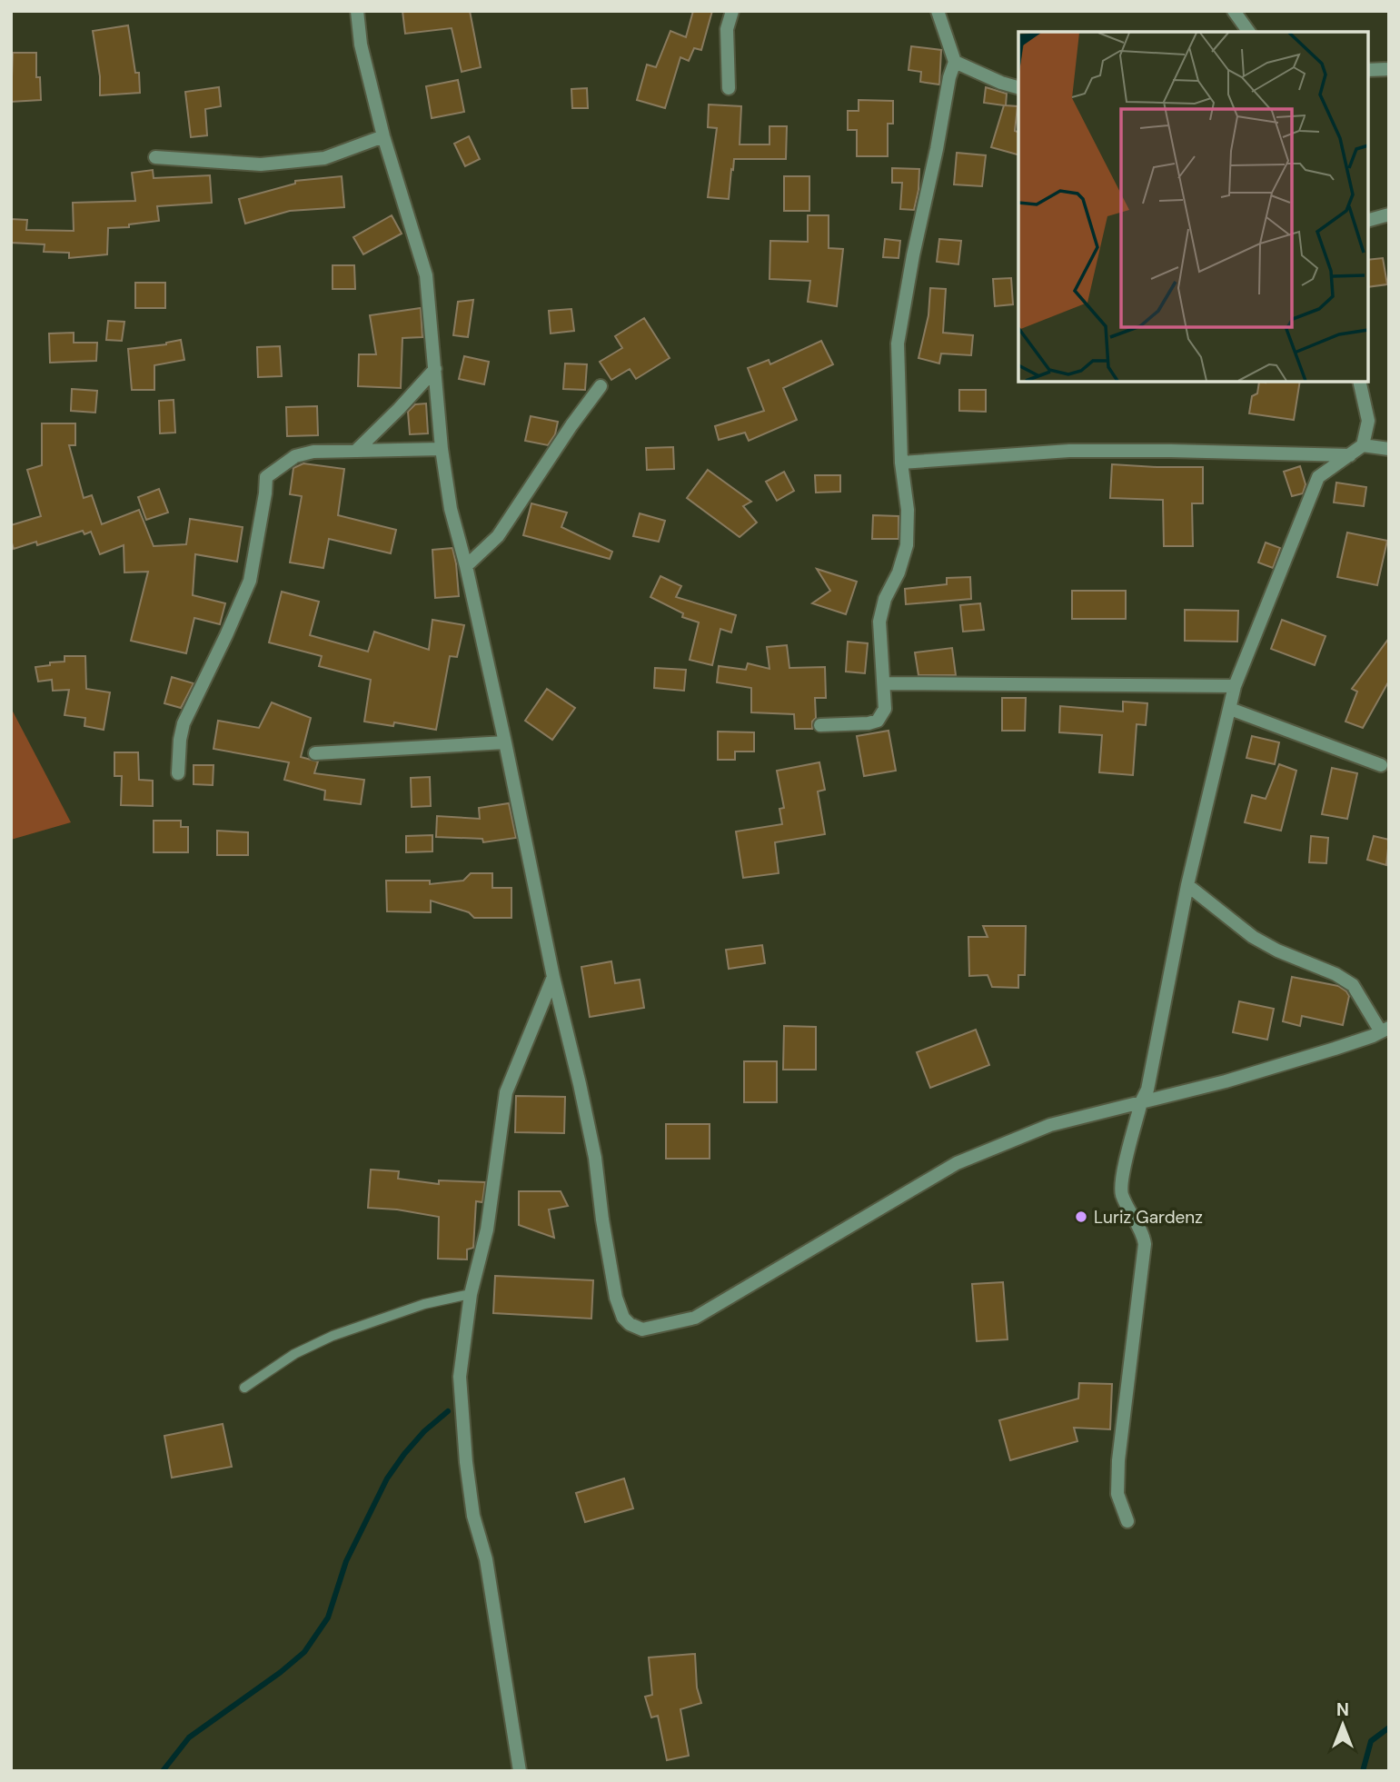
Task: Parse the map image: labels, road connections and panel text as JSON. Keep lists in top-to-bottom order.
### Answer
{
  "places": ["Luriz Gardenz"],
  "north": "top"
}
